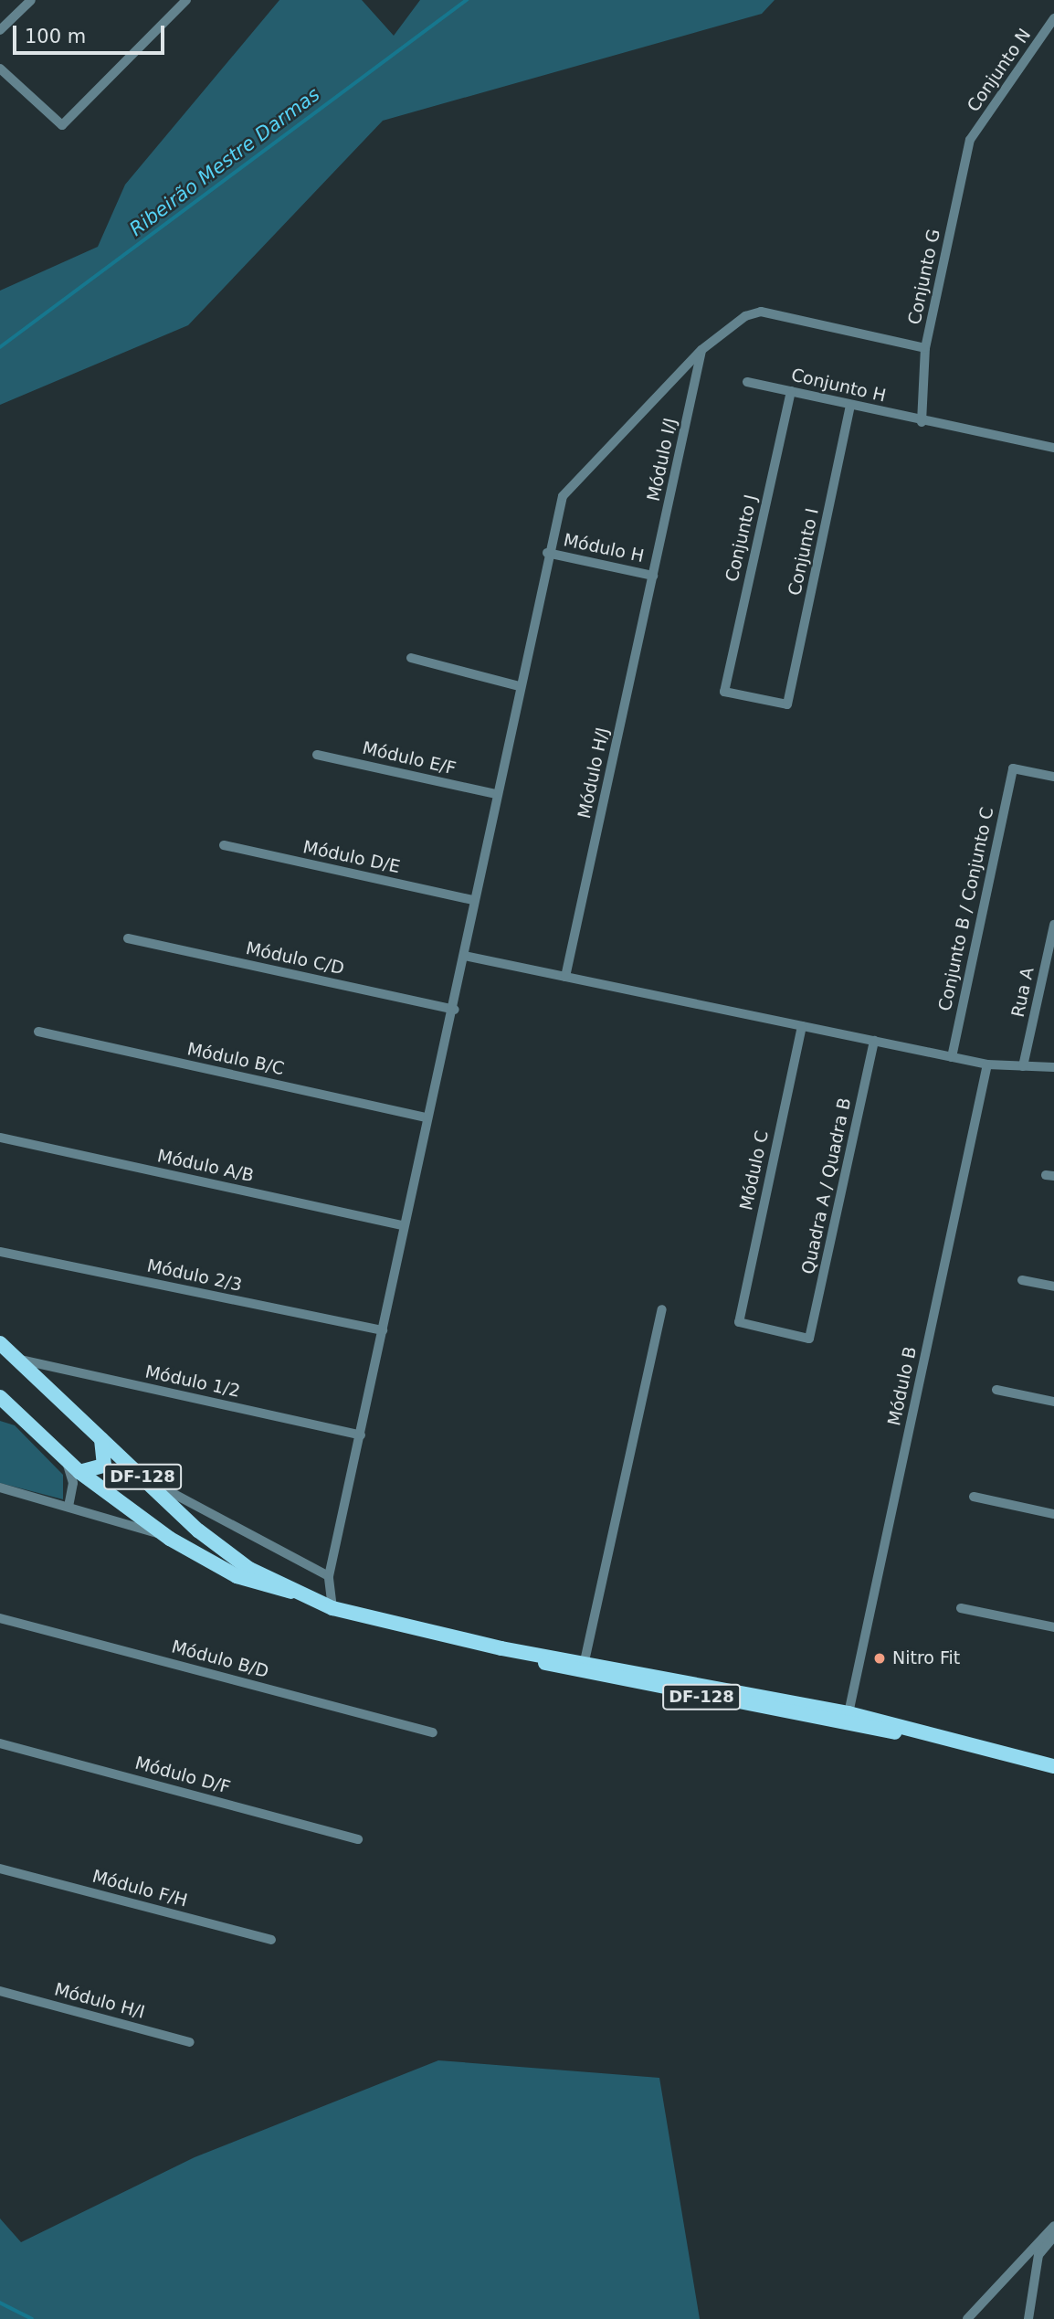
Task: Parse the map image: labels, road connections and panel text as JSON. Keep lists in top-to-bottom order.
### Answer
{
  "streets": {
    "main road": ["DF-128"],
    "street": [
      "Conjunto N",
      "Conjunto G",
      "Conjunto H",
      "Módulo I/J",
      "Conjunto J",
      "Módulo H",
      "Conjunto I",
      "Módulo E/F",
      "Módulo H/J",
      "Módulo D/E",
      "Conjunto B / Conjunto C",
      "Módulo C/D",
      "Rua A",
      "Módulo B/C",
      "Módulo A/B",
      "Módulo C",
      "Quadra A / Quadra B",
      "Módulo 2/3",
      "Módulo 1/2",
      "Módulo B",
      "Módulo B/D",
      "Módulo D/F",
      "Módulo F/H",
      "Módulo H/I"
    ]
  },
  "crossings": [
    ["Conjunto N", "Conjunto G"],
    ["Conjunto G", "Conjunto H"],
    ["Conjunto H", "Conjunto J"],
    ["Conjunto H", "Conjunto I"],
    ["Módulo I/J", "Módulo H"],
    ["Módulo I/J", "Módulo H/J"],
    ["Conjunto J", "Conjunto I"],
    ["Módulo H", "Módulo H/J"],
    ["Módulo C", "Quadra A / Quadra B"],
    ["Módulo 1/2", "DF-128"],
    ["Módulo B", "DF-128"]
  ],
  "water": ["Ribeirão Mestre Darmas"],
  "places": ["Nitro Fit"],
  "scale_bar": "100 m"
}
